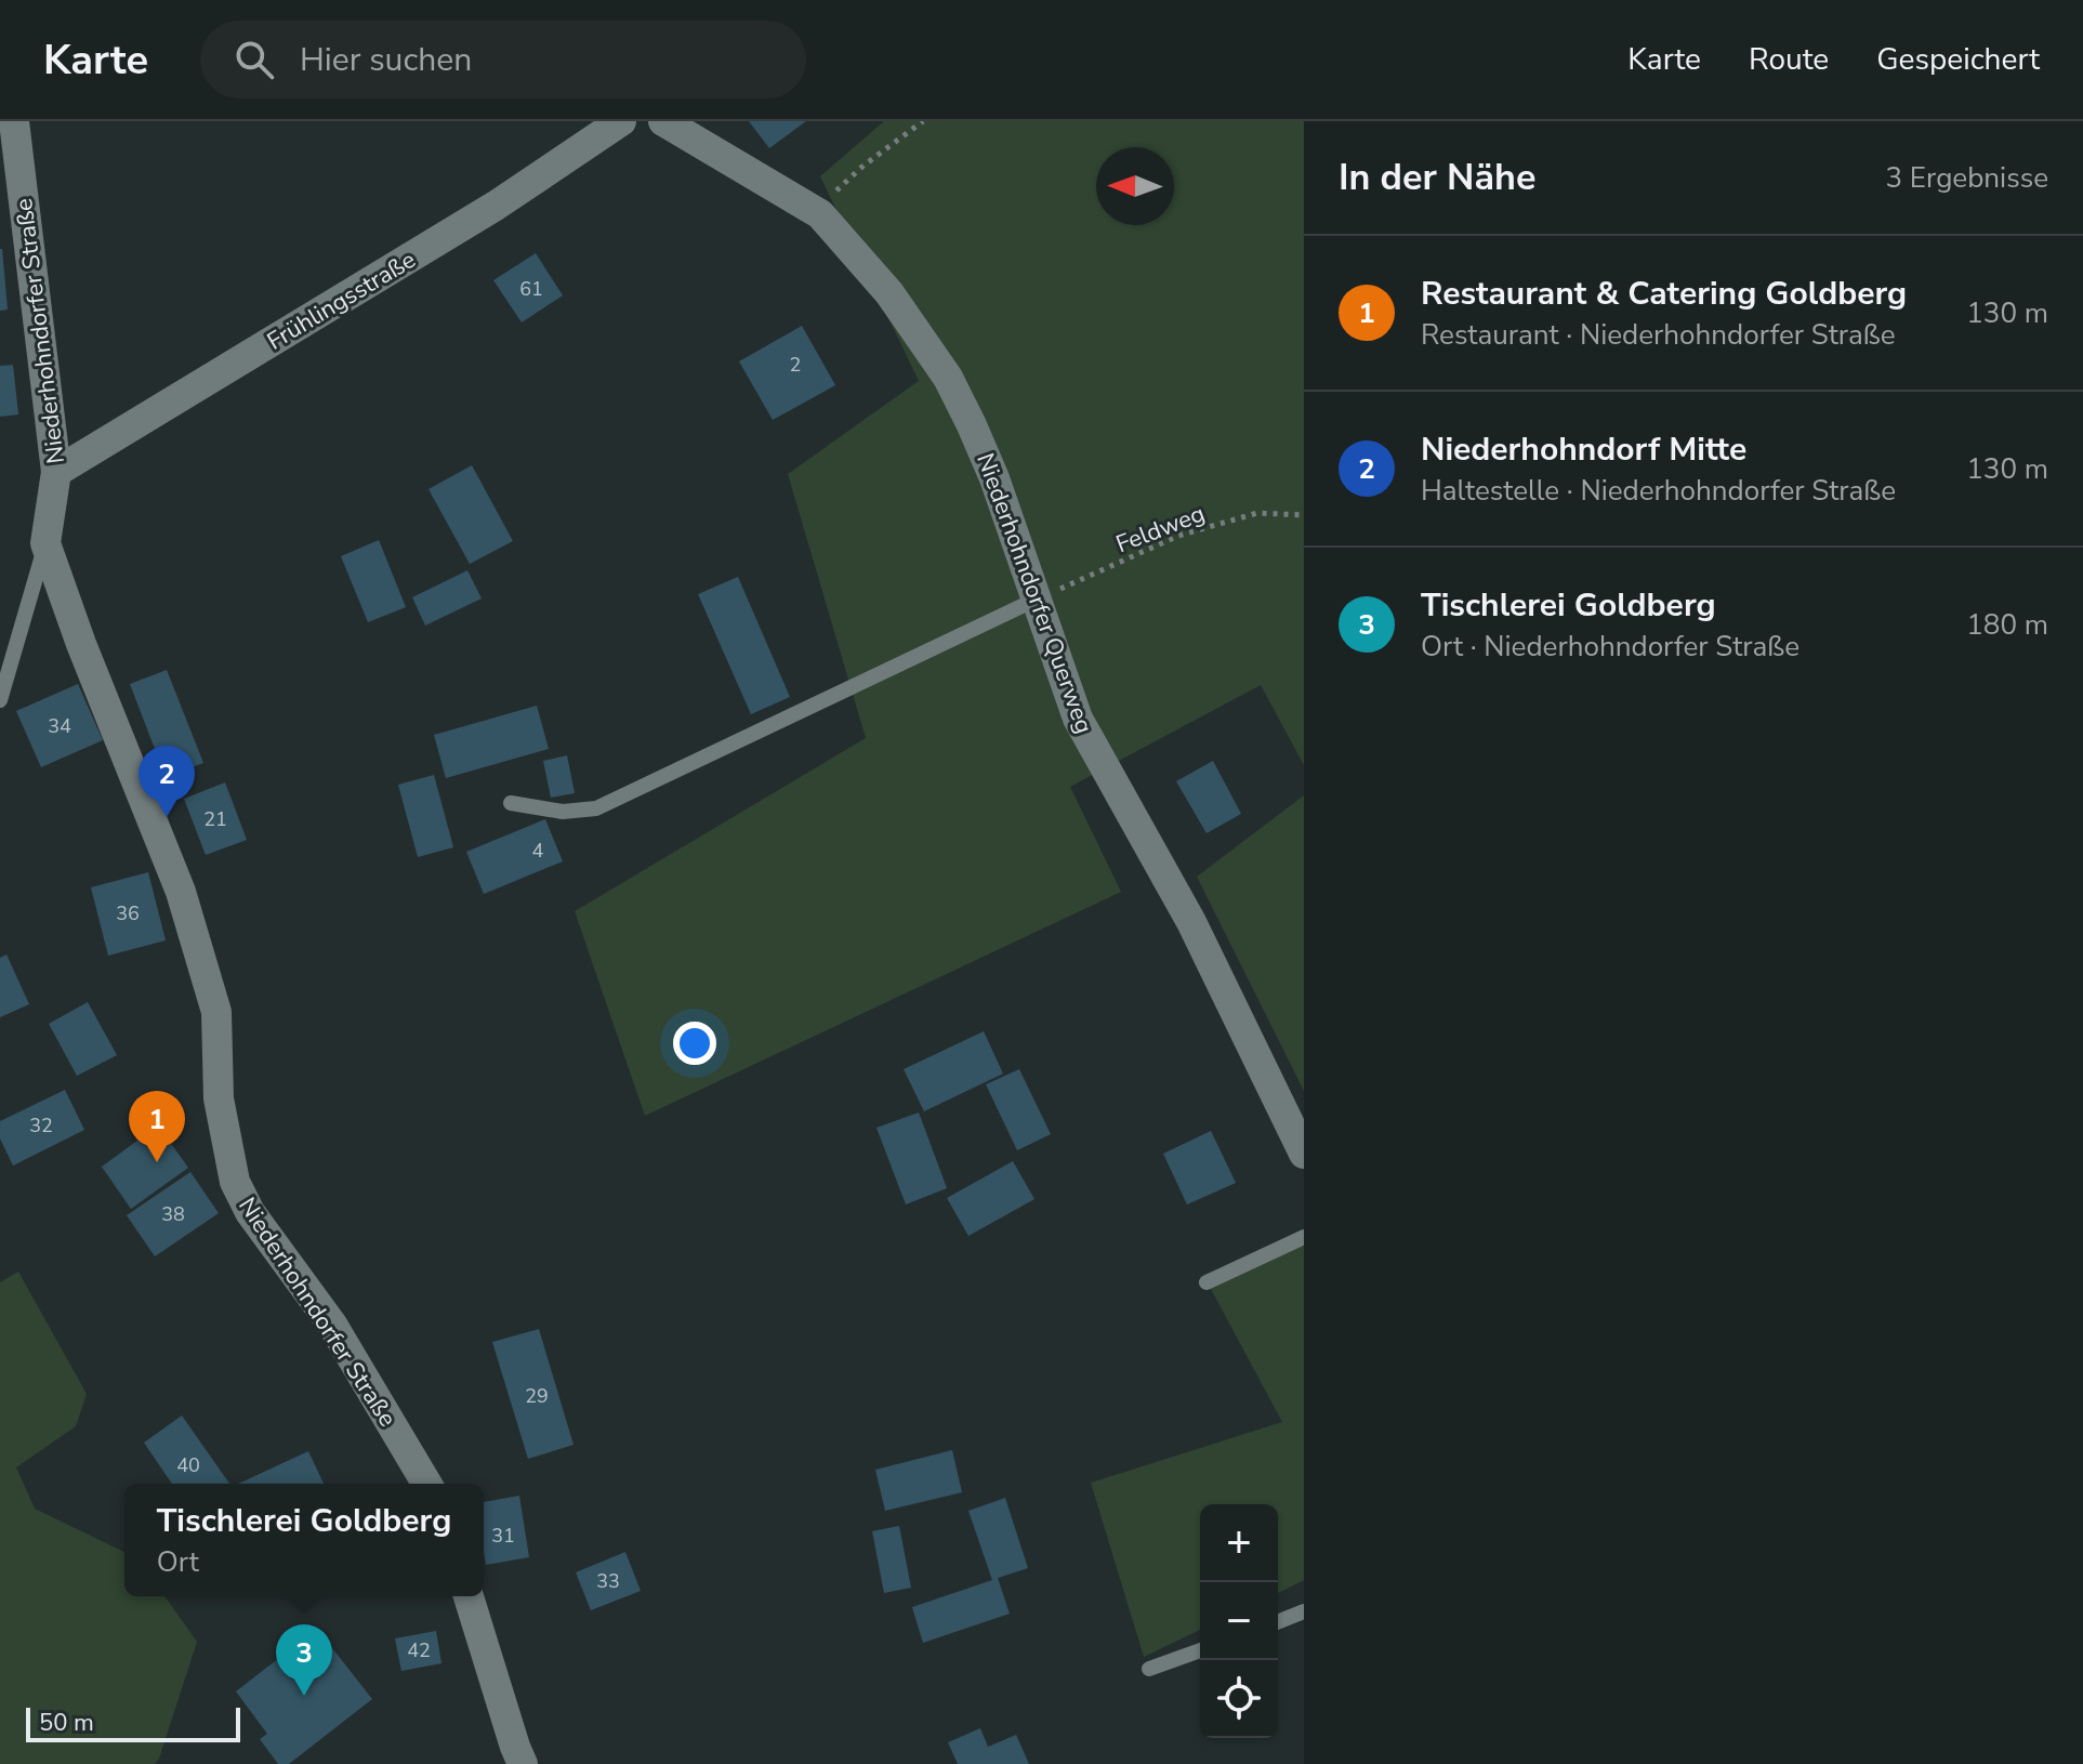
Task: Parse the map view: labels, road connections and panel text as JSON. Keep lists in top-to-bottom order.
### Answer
{
  "streets": {
    "street": ["Frühlingsstraße", "Niederhohndorfer Straße", "Niederhohndorfer Querweg"],
    "path": ["Feldweg"]
  },
  "crossings": [
    ["Frühlingsstraße", "Niederhohndorfer Straße"],
    ["Feldweg", "Niederhohndorfer Querweg"]
  ],
  "house_numbers": [
    "61",
    "2",
    "34",
    "21",
    "4",
    "36",
    "32",
    "38",
    "29",
    "40",
    "31",
    "33",
    "42"
  ],
  "scale_bar": "50 m",
  "north": "left",
  "page": {
    "header": "Karte",
    "search": "Hier suchen",
    "nav": ["Karte", "Route", "Gespeichert"],
    "heading": ["In der Nähe", "3 Ergebnisse"],
    "list": [
      {
        "mark": "1",
        "name": "Restaurant & Catering Goldberg",
        "note": "Restaurant · Niederhohndorfer Straße",
        "value": "130 m"
      },
      {
        "mark": "2",
        "name": "Niederhohndorf Mitte",
        "note": "Haltestelle · Niederhohndorfer Straße",
        "value": "130 m"
      },
      {
        "mark": "3",
        "name": "Tischlerei Goldberg",
        "note": "Ort · Niederhohndorfer Straße",
        "value": "180 m"
      }
    ],
    "pins": ["2", "1", "3"],
    "popup": ["Tischlerei Goldberg", "Ort"],
    "map_buttons": ["+", "−"],
    "scale": "50 m"
  }
}
